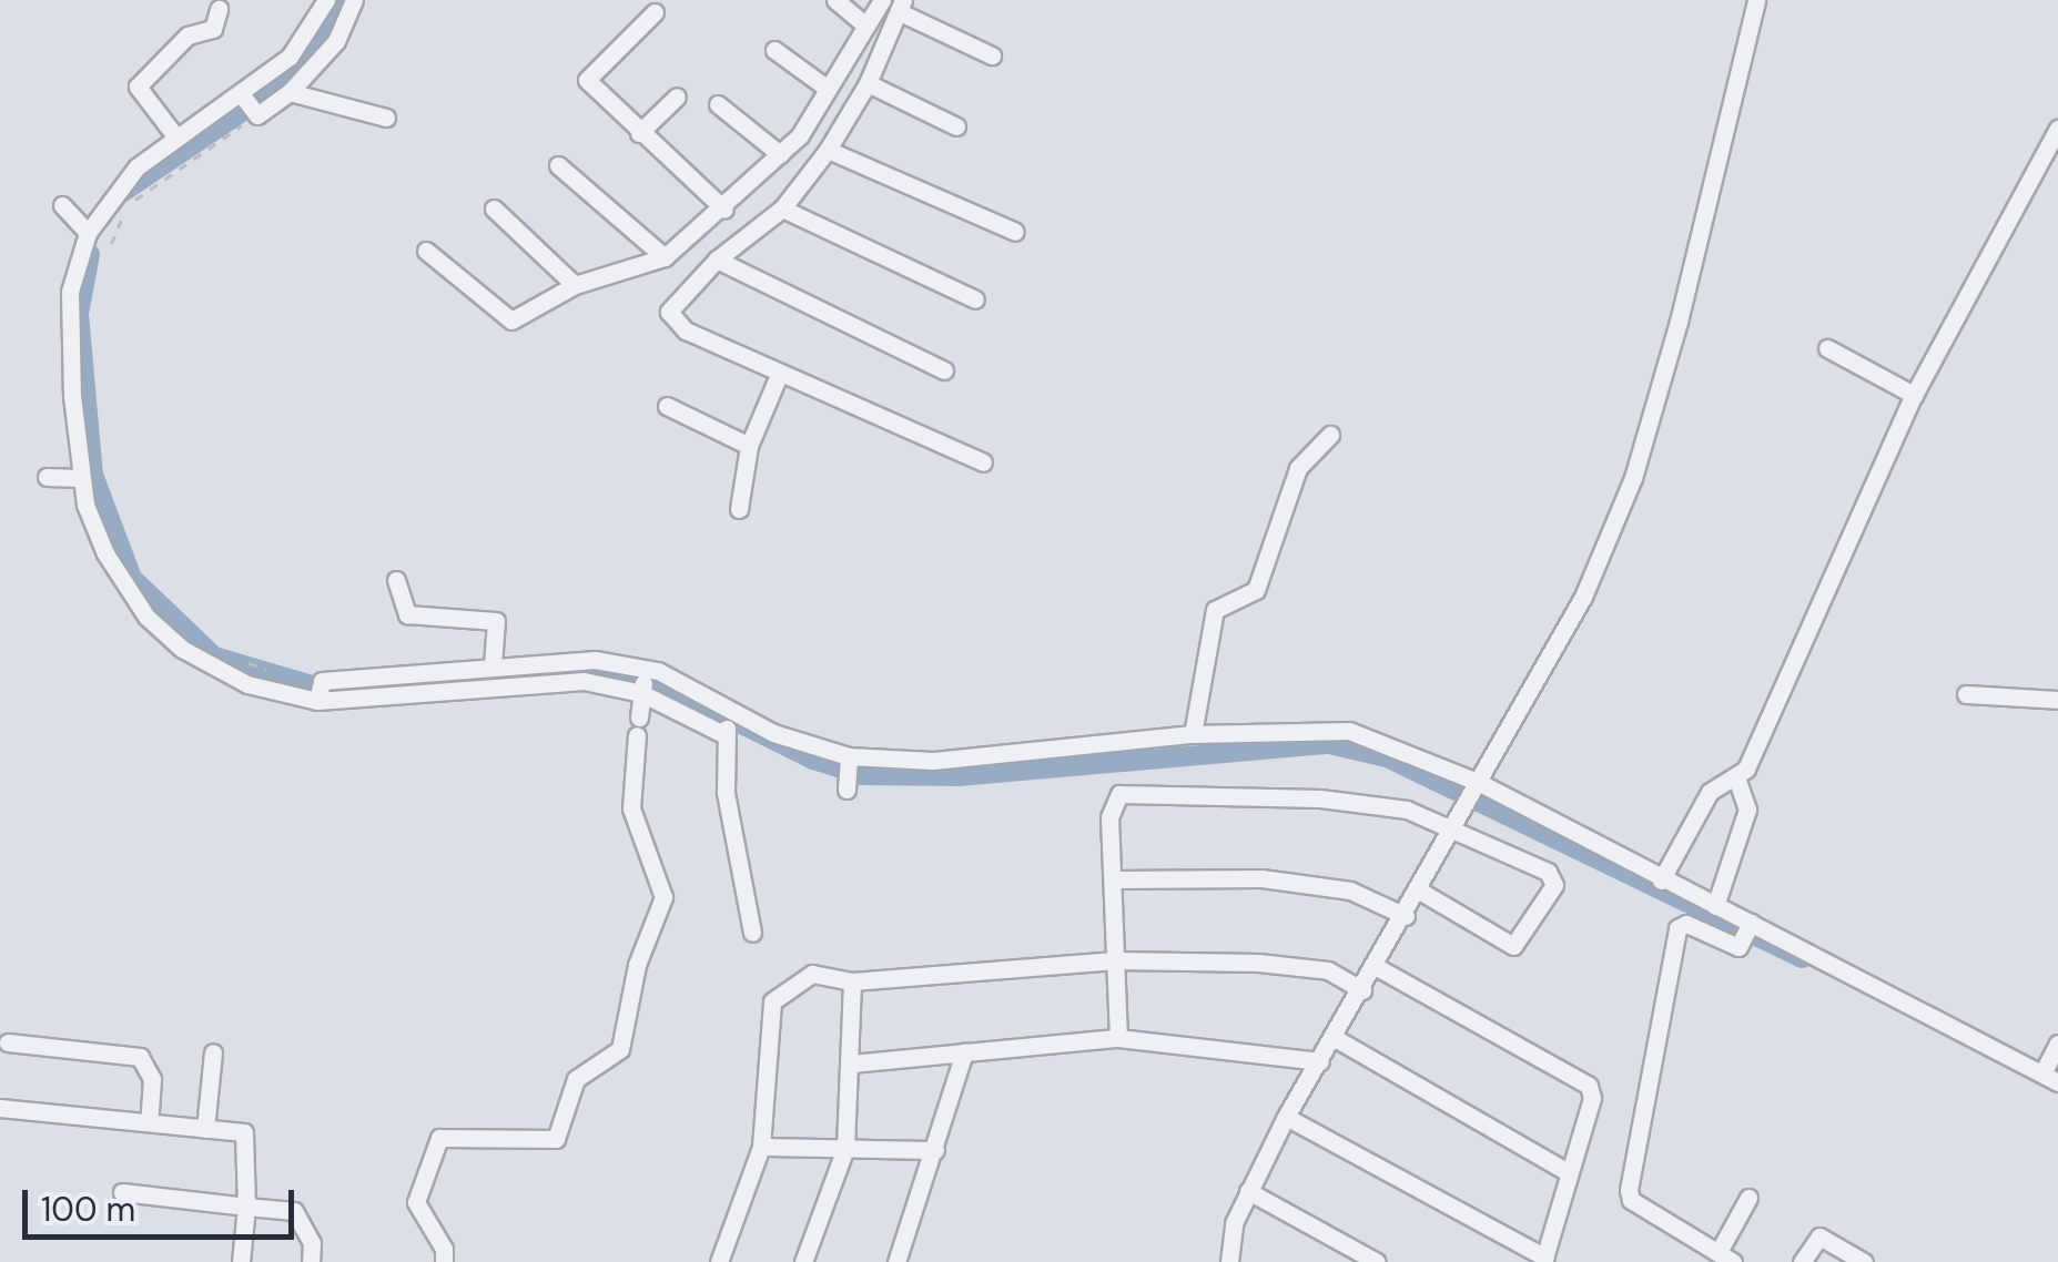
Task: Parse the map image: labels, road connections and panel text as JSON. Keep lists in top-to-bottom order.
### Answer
{
  "scale_bar": "100 m"
}
